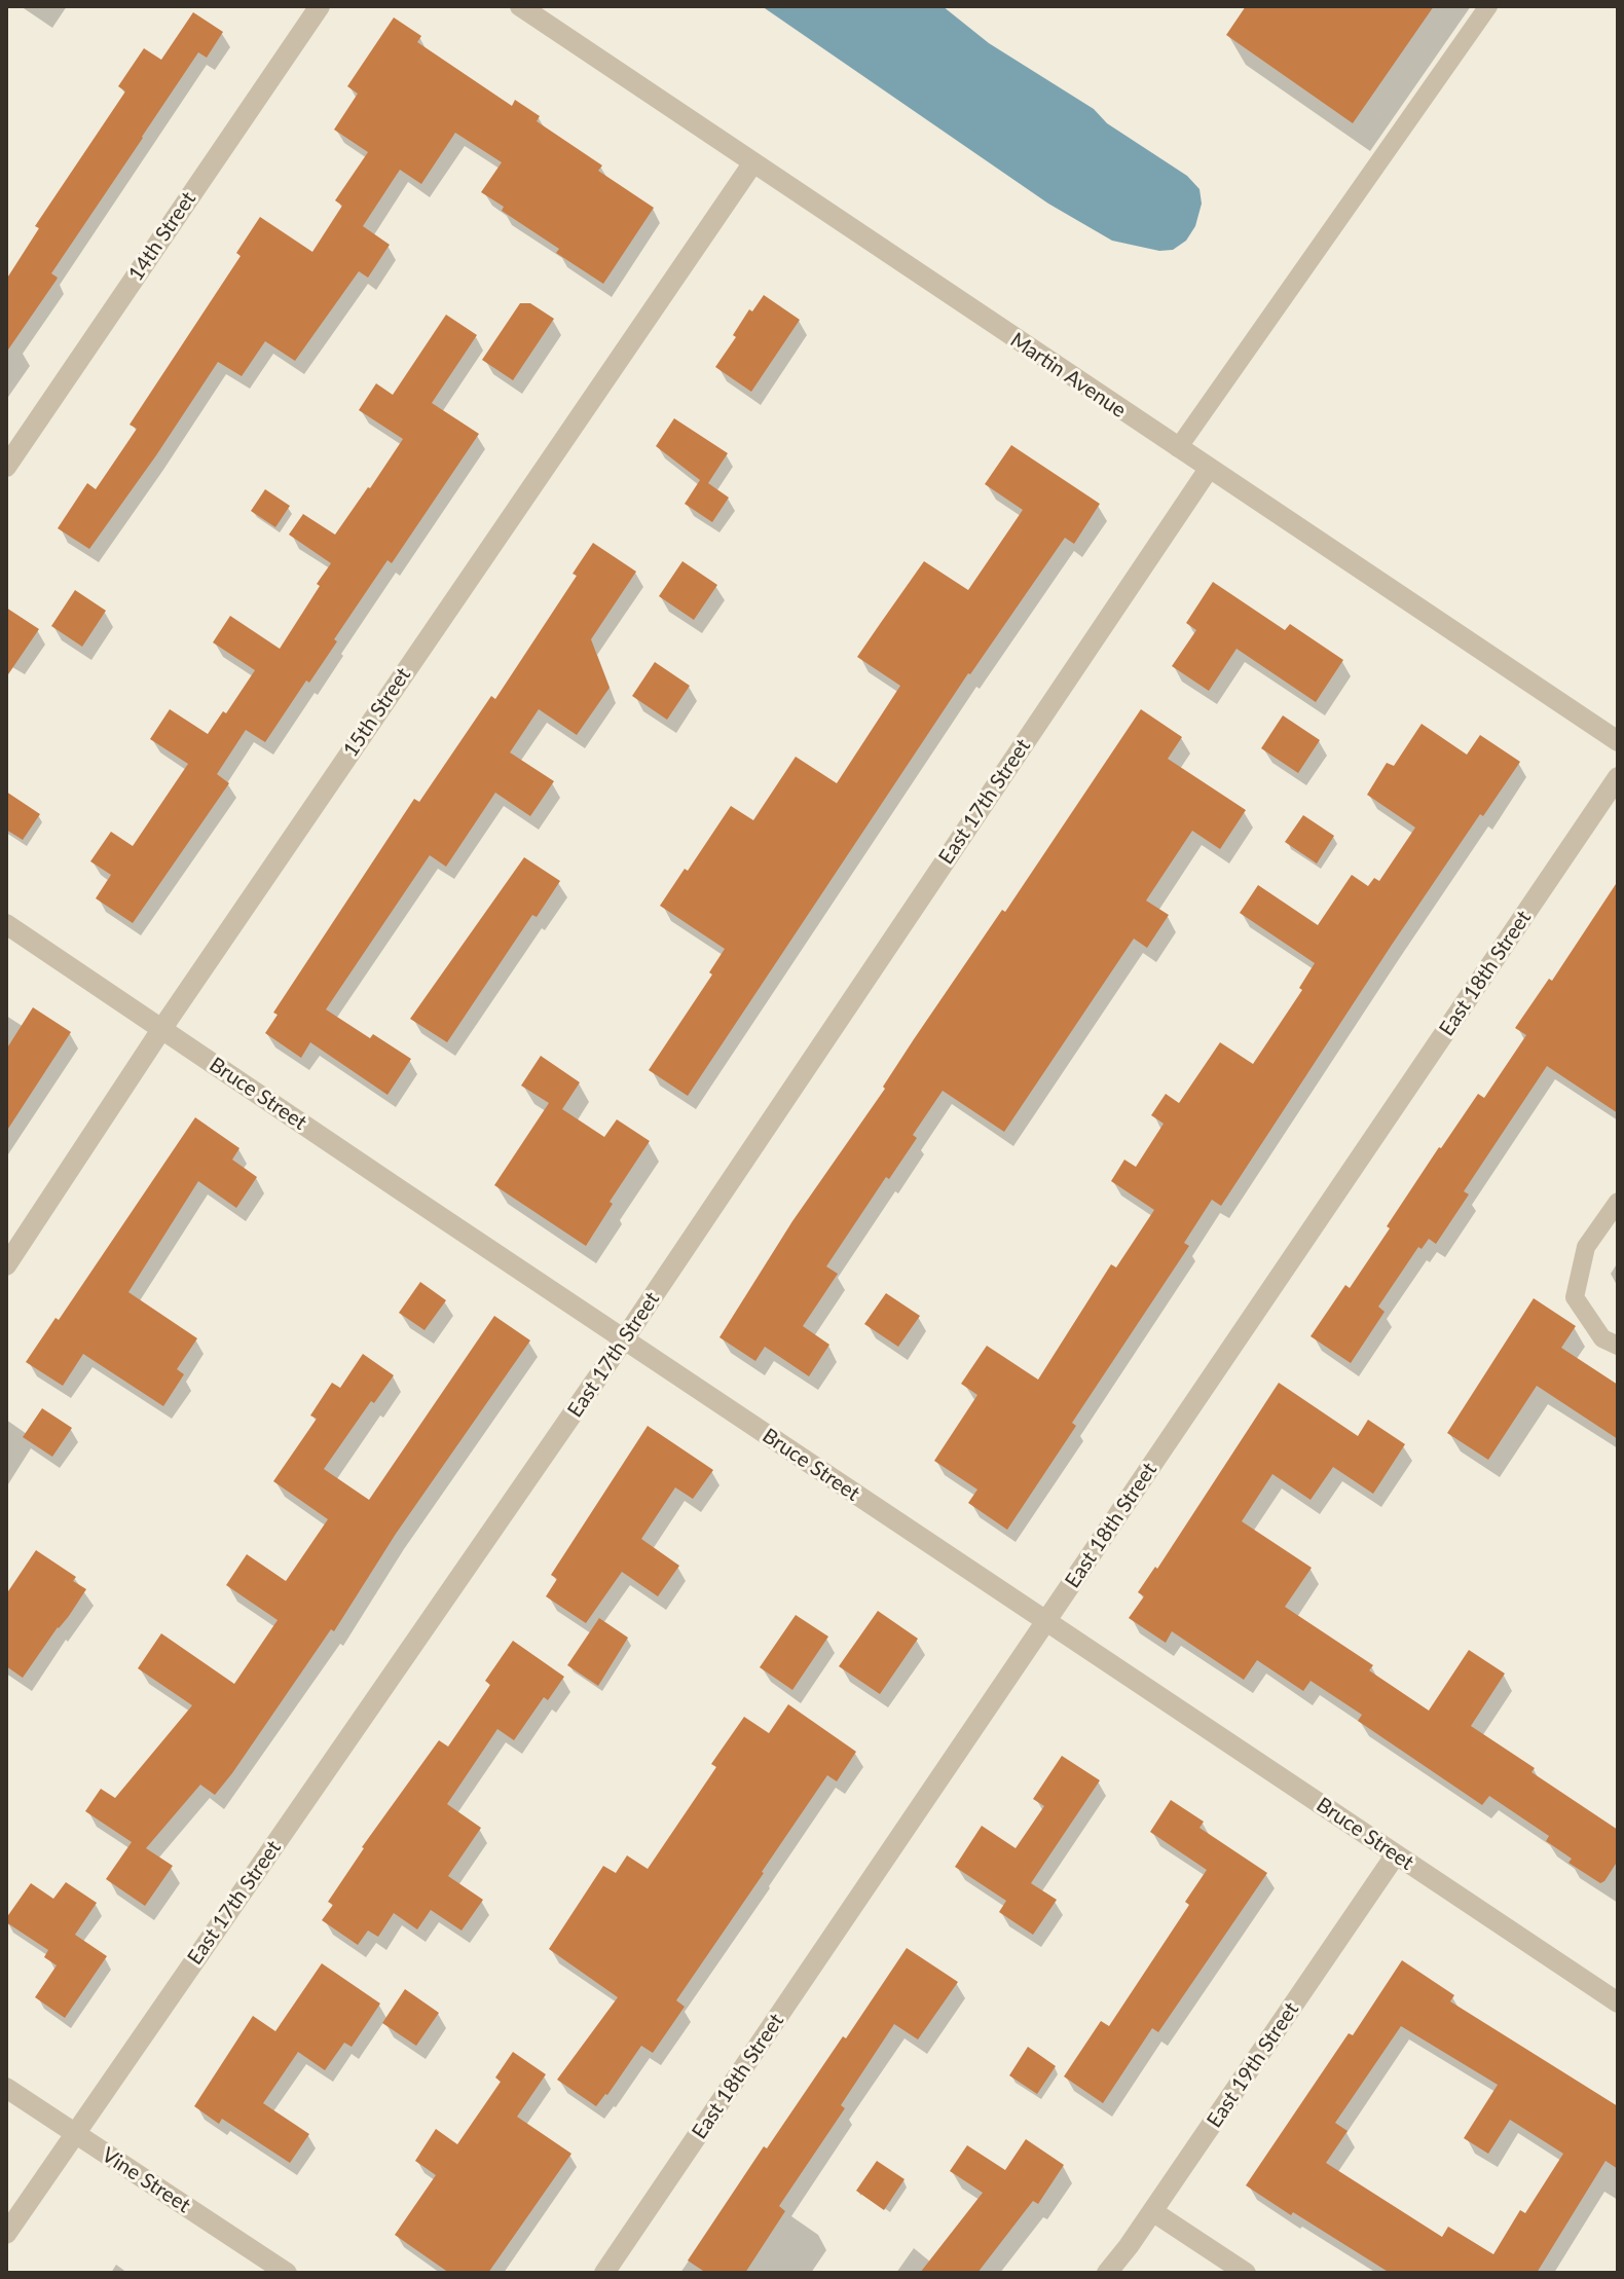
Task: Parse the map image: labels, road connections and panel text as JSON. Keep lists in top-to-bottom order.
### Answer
{
  "streets": {
    "street": [
      "14th Street",
      "Martin Avenue",
      "15th Street",
      "East 17th Street",
      "East 18th Street",
      "Bruce Street",
      "East 19th Street",
      "Vine Street"
    ]
  },
  "crossings": [
    ["Martin Avenue", "15th Street"],
    ["Martin Avenue", "East 17th Street"],
    ["15th Street", "Bruce Street"],
    ["East 17th Street", "Bruce Street"],
    ["East 17th Street", "Vine Street"],
    ["East 18th Street", "Bruce Street"],
    ["Bruce Street", "East 19th Street"]
  ]
}
